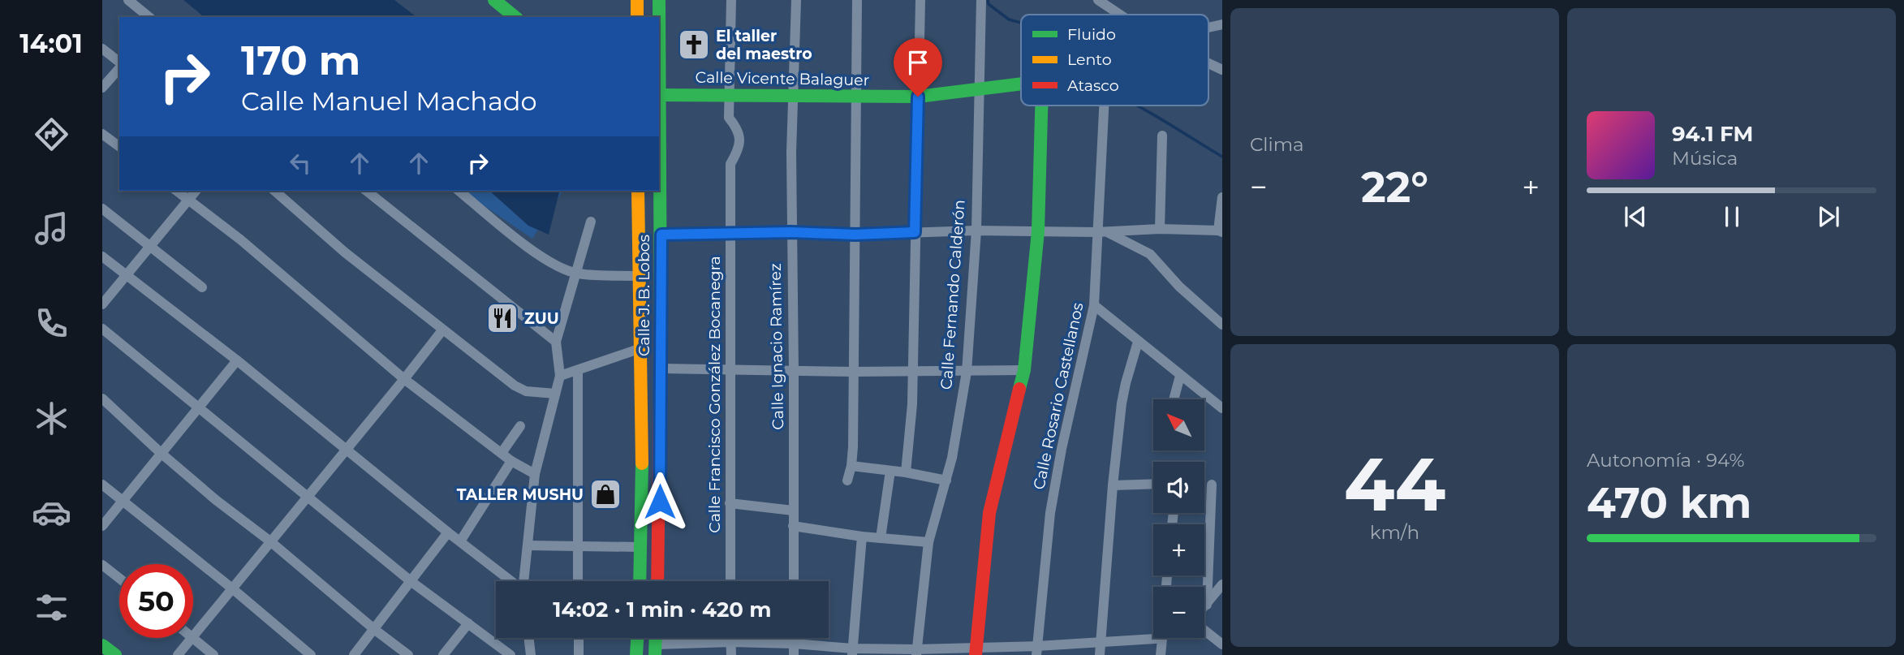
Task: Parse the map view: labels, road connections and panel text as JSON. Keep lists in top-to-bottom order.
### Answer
{
  "streets": {
    "main road": ["Calle Vicente Balaguer", "Calle J. B. Lobos"],
    "street": [
      "Calle Fernando Calderón",
      "Calle Ignacio Ramírez",
      "Calle Francisco González Bocanegra",
      "Calle Rosario Castellanos"
    ]
  },
  "crossings": [
    ["Calle Vicente Balaguer", "Calle Fernando Calderón"],
    ["Calle Vicente Balaguer", "Calle Ignacio Ramírez"],
    ["Calle Vicente Balaguer", "Calle Francisco González Bocanegra"]
  ],
  "places": {
    "church": ["El taller del maestro"],
    "restaurant": ["ZUU"],
    "shop": ["TALLER MUSHU"]
  },
  "legend": ["Fluido", "Lento", "Atasco"],
  "north": "top left",
  "page": {
    "tabs": "14:01",
    "tile": [
      "Clima",
      ["44", "km/h"],
      ["Autonomía · 94%", "470 km"]
    ],
    "turn": ["170 m", "Calle Manuel Machado"],
    "song": ["94.1 FM", "Música"],
    "heat": ["−", "22°", "+"],
    "map_buttons": ["+", "−"],
    "limit": "50",
    "trip": "14:02 · 1 min · 420 m"
  }
}
